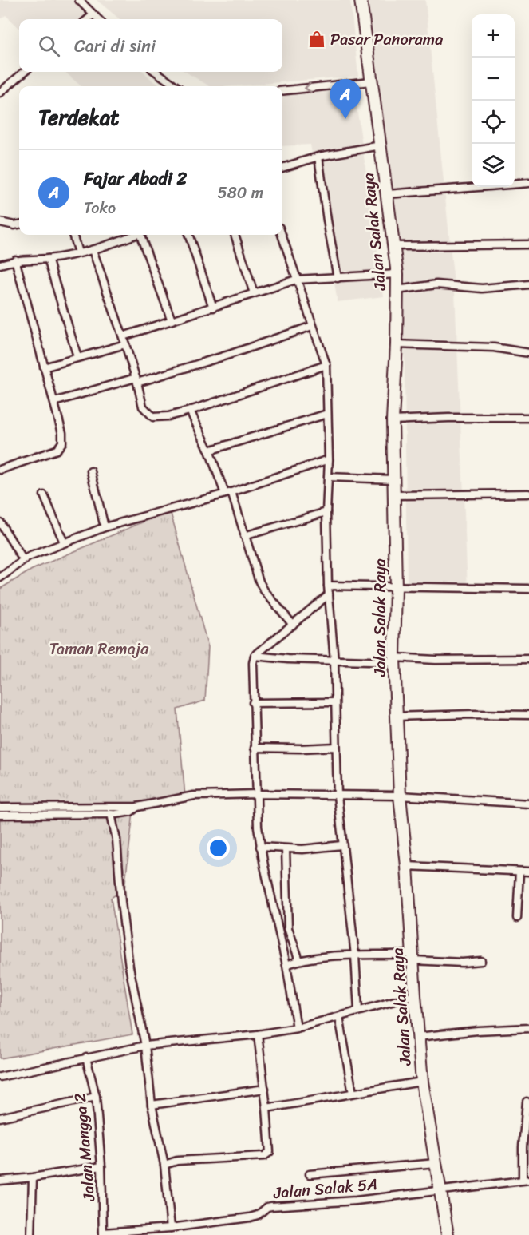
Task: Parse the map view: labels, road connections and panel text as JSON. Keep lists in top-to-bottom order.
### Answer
{
  "streets": {
    "main road": ["Jalan Salak Raya"],
    "street": ["Jalan Mangga 2", "Jalan Salak 5A"]
  },
  "crossings": [
    ["Jalan Salak Raya", "Jalan Salak 5A"],
    ["Jalan Mangga 2", "Jalan Salak 5A"]
  ],
  "parks": ["Taman Remaja"],
  "places": {
    "shop": ["Pasar Panorama"]
  },
  "page": {
    "map_buttons": ["+", "−"],
    "search": "Cari di sini",
    "pins": "A",
    "heading": "Terdekat",
    "list": [
      {
        "mark": "A",
        "name": "Fajar Abadi 2",
        "note": "Toko",
        "value": "580 m"
      }
    ]
  }
}
